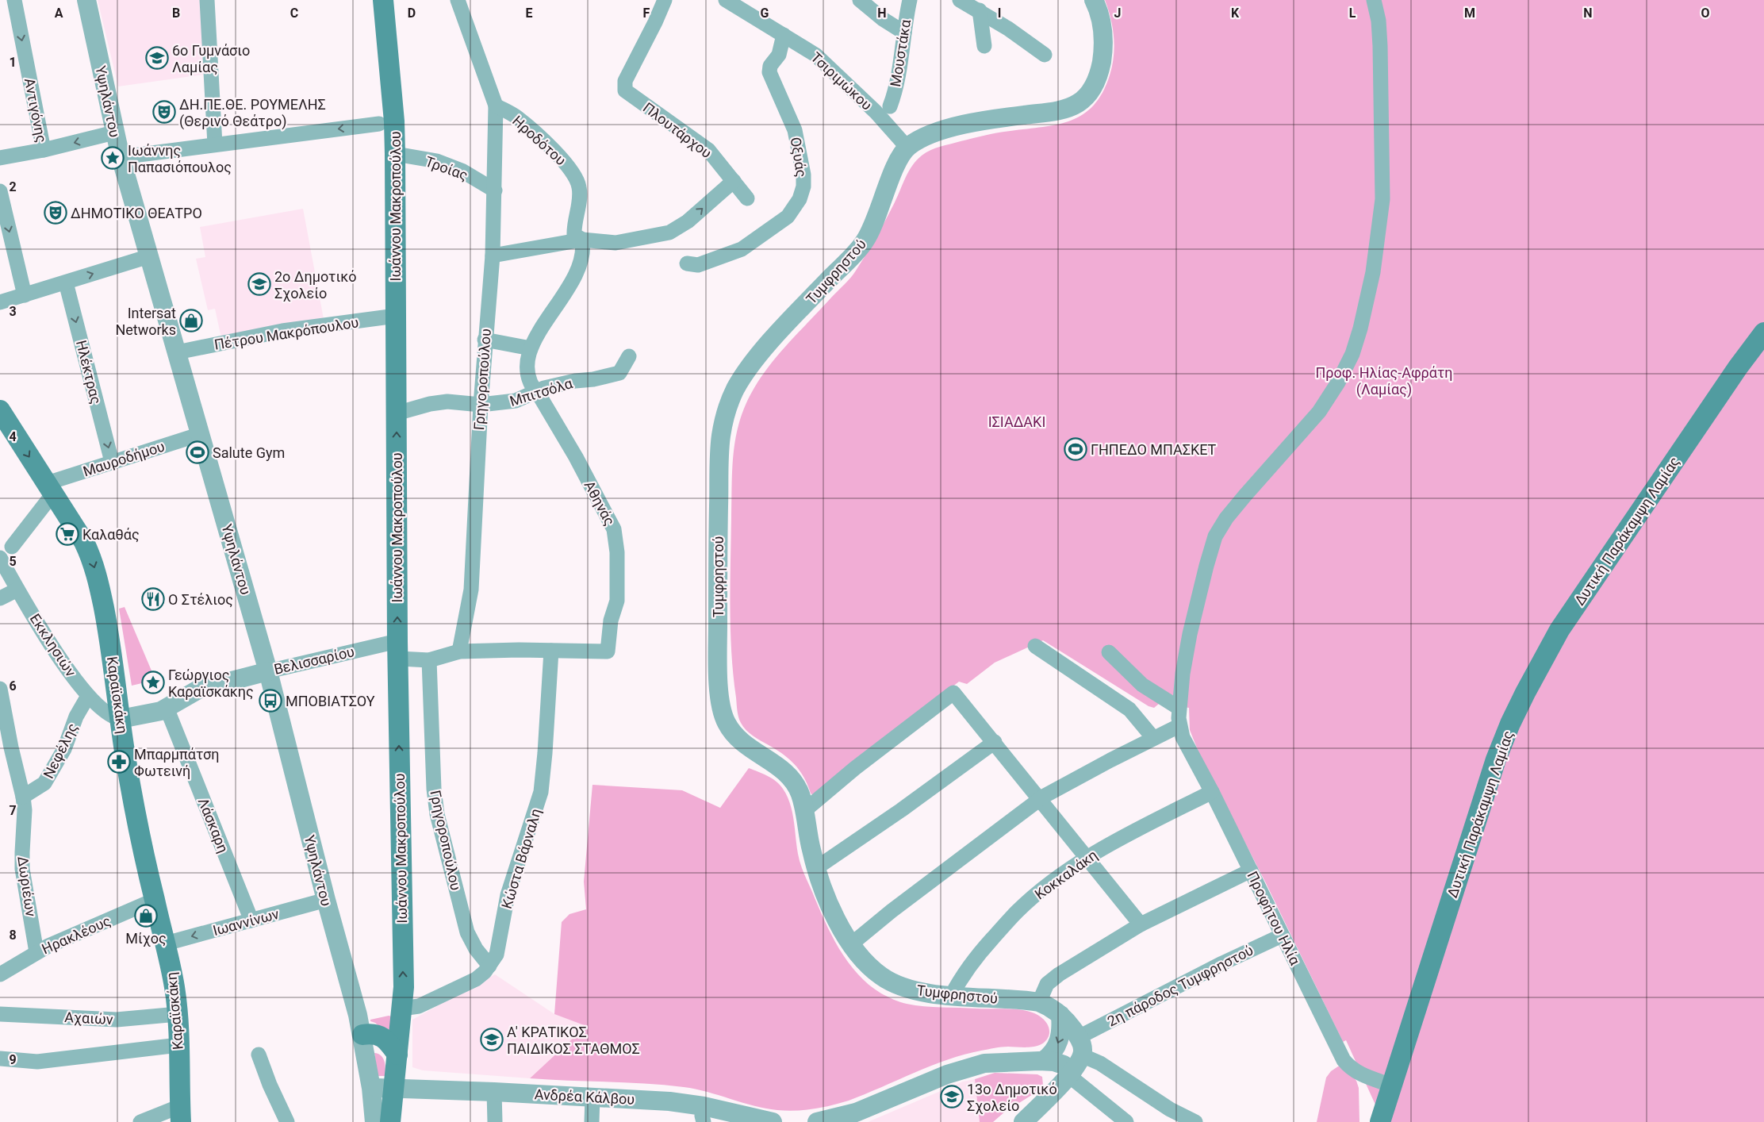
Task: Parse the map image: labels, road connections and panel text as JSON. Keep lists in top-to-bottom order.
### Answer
{
  "streets": {
    "main road": ["Ιωάννου Μακροπούλου", "Δυτική Παράκαμψη Λαμίας", "Καραϊσκάκη"],
    "street": [
      "Μουστάκα",
      "Τσιριμώκου",
      "Υψηλάντου",
      "Αντιγόνης",
      "Πλουτάρχου",
      "Ηροδότου",
      "Οξυάς",
      "Τροίας",
      "Τυμφρηστού",
      "Πέτρου Μακρόπουλου",
      "Ηλέκτρας",
      "Γρηγοροπούλου",
      "Μπιτσόλα",
      "Μαυροδήμου",
      "Αθηνάς",
      "Εκκλησιών",
      "Βελισσαρίου",
      "Νεφέλης",
      "Λάσκαρη",
      "Κώστα Βάρναλη",
      "Κοκκαλάκη",
      "Δωριέων",
      "Προφήτου Ηλία",
      "Ιωαννίνων",
      "Ηρακλέους",
      "2η πάροδος Τυμφρηστού",
      "Αχαιών",
      "Ανδρέα Κάλβου"
    ]
  },
  "crossings": [
    ["Τσιριμώκου", "Οξυάς"],
    ["Τσιριμώκου", "Τυμφρηστού"],
    ["Υψηλάντου", "Πέτρου Μακρόπουλου"],
    ["Υψηλάντου", "Μαυροδήμου"],
    ["Υψηλάντου", "Βελισσαρίου"],
    ["Υψηλάντου", "Ιωαννίνων"],
    ["Υψηλάντου", "Ανδρέα Κάλβου"],
    ["Ηροδότου", "Γρηγοροπούλου"],
    ["Ηροδότου", "Αθηνάς"],
    ["Τροίας", "Ιωάννου Μακροπούλου"],
    ["Τροίας", "Γρηγοροπούλου"],
    ["Ιωάννου Μακροπούλου", "Πέτρου Μακρόπουλου"],
    ["Ιωάννου Μακροπούλου", "Μπιτσόλα"],
    ["Ιωάννου Μακροπούλου", "Βελισσαρίου"],
    ["Ιωάννου Μακροπούλου", "Κώστα Βάρναλη"],
    ["Ιωάννου Μακροπούλου", "Ανδρέα Κάλβου"],
    ["Τυμφρηστού", "Κοκκαλάκη"],
    ["Τυμφρηστού", "2η πάροδος Τυμφρηστού"],
    ["Ηλέκτρας", "Μαυροδήμου"],
    ["Γρηγοροπούλου", "Μπιτσόλα"],
    ["Γρηγοροπούλου", "Βελισσαρίου"],
    ["Γρηγοροπούλου", "Κώστα Βάρναλη"],
    ["Μπιτσόλα", "Αθηνάς"],
    ["Μαυροδήμου", "Καραϊσκάκη"],
    ["Αθηνάς", "Βελισσαρίου"],
    ["Δυτική Παράκαμψη Λαμίας", "Προφήτου Ηλία"],
    ["Εκκλησιών", "Βελισσαρίου"],
    ["Εκκλησιών", "Καραϊσκάκη"],
    ["Εκκλησιών", "Νεφέλης"],
    ["Βελισσαρίου", "Καραϊσκάκη"],
    ["Βελισσαρίου", "Λάσκαρη"],
    ["Βελισσαρίου", "Κώστα Βάρναλη"],
    ["Καραϊσκάκη", "Ιωαννίνων"],
    ["Καραϊσκάκη", "Ηρακλέους"],
    ["Καραϊσκάκη", "Αχαιών"],
    ["Νεφέλης", "Δωριέων"],
    ["Λάσκαρη", "Ιωαννίνων"],
    ["Κοκκαλάκη", "Προφήτου Ηλία"],
    ["Δωριέων", "Ηρακλέους"],
    ["Προφήτου Ηλία", "2η πάροδος Τυμφρηστού"]
  ],
  "one_way": [
    "Αντιγόνης",
    "Ιωάννου Μακροπούλου",
    "Ηλέκτρας",
    "Καραϊσκάκη",
    "Ιωαννίνων"
  ],
  "parks": ["Προφ. Ηλίας-Αφράτη (Λαμίας)", "ΙΣΙΑΔΑΚΙ"],
  "places": {
    "school or university": [
      "6ο Γυμνάσιο Λαμίας",
      "2ο Δημοτικό Σχολείο",
      "Α' ΚΡΑΤΙΚΟΣ ΠΑΙΔΙΚΟΣ ΣΤΑΘΜΟΣ",
      "13ο Δημοτικό Σχολείο"
    ],
    "theatre": ["ΔΗ.ΠΕ.ΘΕ. ΡΟΥΜΕΛΗΣ (Θερινό Θεάτρο)", "ΔΗΜΟΤΙΚΟ ΘΕΑΤΡΟ"],
    "place": ["Ιωάννης Παπασιόπουλος", "Γεώργιος Καραϊσκάκης"],
    "shop": ["Intersat Networks", "Μίχος"],
    "sports": ["ΓΗΠΕΔΟ ΜΠΑΣΚΕΤ", "Salute Gym"],
    "supermarket": ["Καλαθάς"],
    "restaurant": ["Ο Στέλιος"],
    "bus stop": ["ΜΠΟΒΙΑΤΣΟΥ"],
    "pharmacy": ["Μπαρμπάτση Φωτεινή"]
  },
  "grid": {
    "columns": [
      "A",
      "B",
      "C",
      "D",
      "E",
      "F",
      "G",
      "H",
      "I",
      "J",
      "K",
      "L",
      "M",
      "N",
      "O"
    ],
    "rows": [
      "1",
      "2",
      "3",
      "4",
      "5",
      "6",
      "7",
      "8",
      "9"
    ]
  }
}
